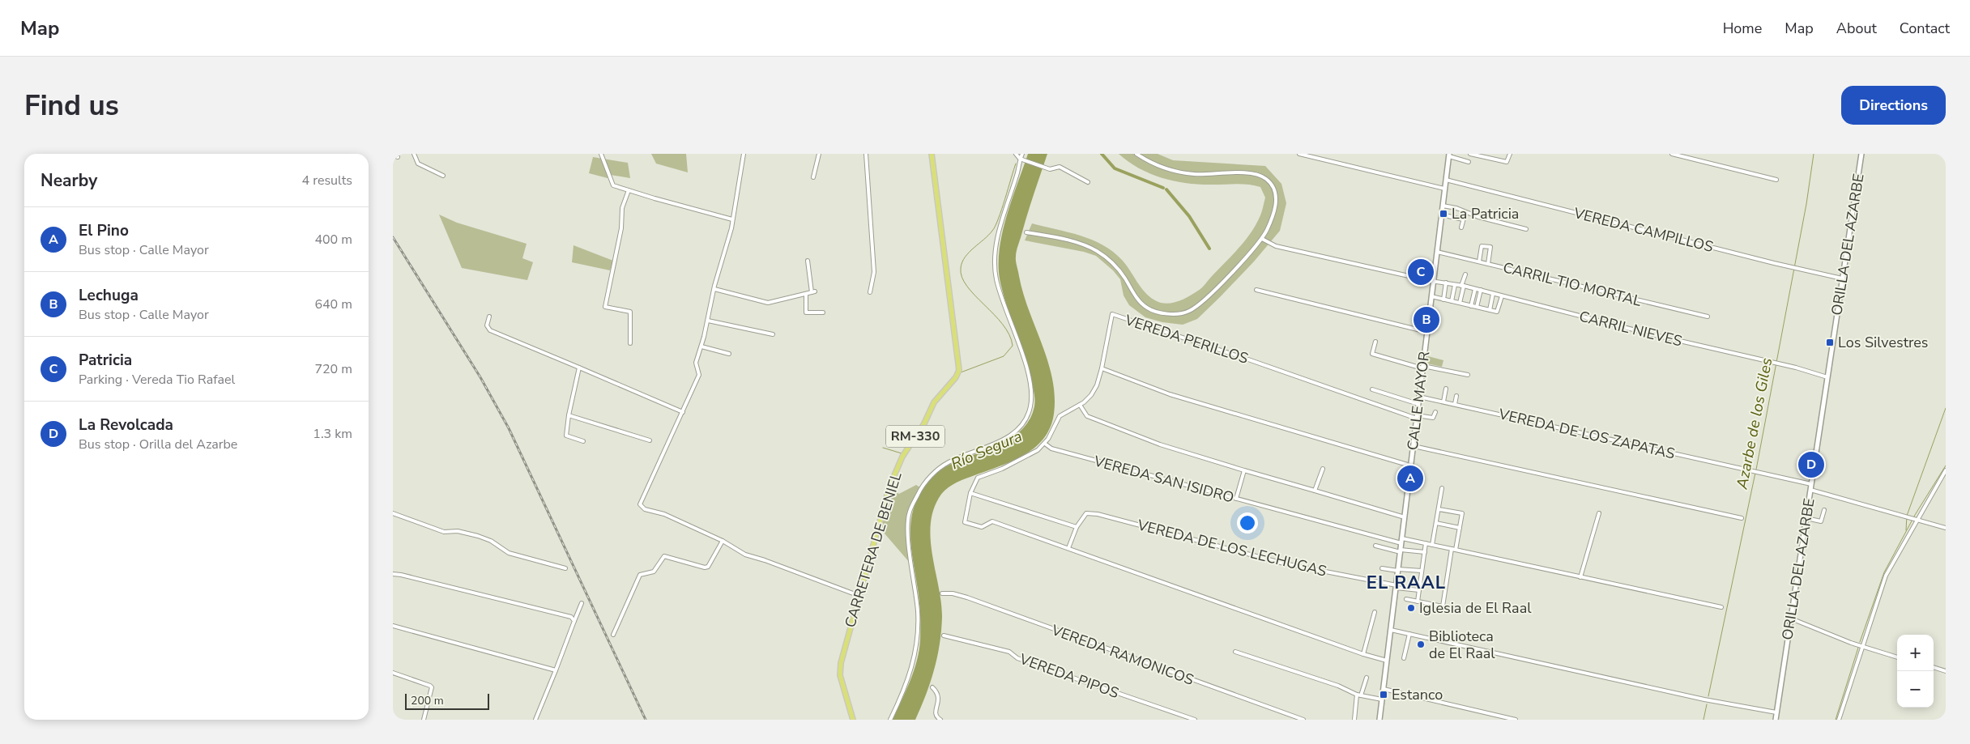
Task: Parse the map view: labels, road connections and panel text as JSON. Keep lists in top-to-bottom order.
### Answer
{
  "streets": {
    "main road": ["RM-330", "CARRETERA DE BENIEL"],
    "street": [
      "VEREDA CAMPILLOS",
      "ORILLA DEL AZARBE",
      "CARRIL TIO MORTAL",
      "CARRIL NIEVES",
      "VEREDA PERILLOS",
      "CALLE MAYOR",
      "VEREDA DE LOS ZAPATAS",
      "VEREDA SAN ISIDRO",
      "VEREDA DE LOS LECHUGAS",
      "VEREDA RAMONICOS",
      "VEREDA PIPOS"
    ]
  },
  "crossings": [
    ["VEREDA CAMPILLOS", "ORILLA DEL AZARBE"],
    ["VEREDA CAMPILLOS", "CALLE MAYOR"],
    ["ORILLA DEL AZARBE", "CARRIL NIEVES"],
    ["ORILLA DEL AZARBE", "VEREDA DE LOS ZAPATAS"],
    ["CARRIL TIO MORTAL", "CALLE MAYOR"],
    ["CARRIL NIEVES", "CALLE MAYOR"],
    ["VEREDA PERILLOS", "CALLE MAYOR"],
    ["VEREDA PERILLOS", "VEREDA SAN ISIDRO"],
    ["CALLE MAYOR", "VEREDA DE LOS ZAPATAS"],
    ["CALLE MAYOR", "VEREDA SAN ISIDRO"],
    ["CALLE MAYOR", "VEREDA DE LOS LECHUGAS"]
  ],
  "districts": ["EL RAAL"],
  "water": ["Azarbe de los Giles", "Río Segura"],
  "places": {
    "transit": ["La Patricia", "Los Silvestres", "Estanco"],
    "other": ["Iglesia de El Raal", "Biblioteca de El Raal"]
  },
  "scale_bar": "200 m",
  "page": {
    "header": "Map",
    "nav": [
      "Home",
      "Map",
      "About",
      "Contact"
    ],
    "buttons": "Directions",
    "title": "Find us",
    "heading": ["Nearby", "4 results"],
    "list": [
      {
        "mark": "A",
        "name": "El Pino",
        "note": "Bus stop · Calle Mayor",
        "value": "400 m"
      },
      {
        "mark": "B",
        "name": "Lechuga",
        "note": "Bus stop · Calle Mayor",
        "value": "640 m"
      },
      {
        "mark": "C",
        "name": "Patricia",
        "note": "Parking · Vereda Tio Rafael",
        "value": "720 m"
      },
      {
        "mark": "D",
        "name": "La Revolcada",
        "note": "Bus stop · Orilla del Azarbe",
        "value": "1.3 km"
      }
    ],
    "pins": [
      "C",
      "B",
      "D",
      "A"
    ],
    "map_buttons": ["+", "−"],
    "scale": "200 m"
  }
}
